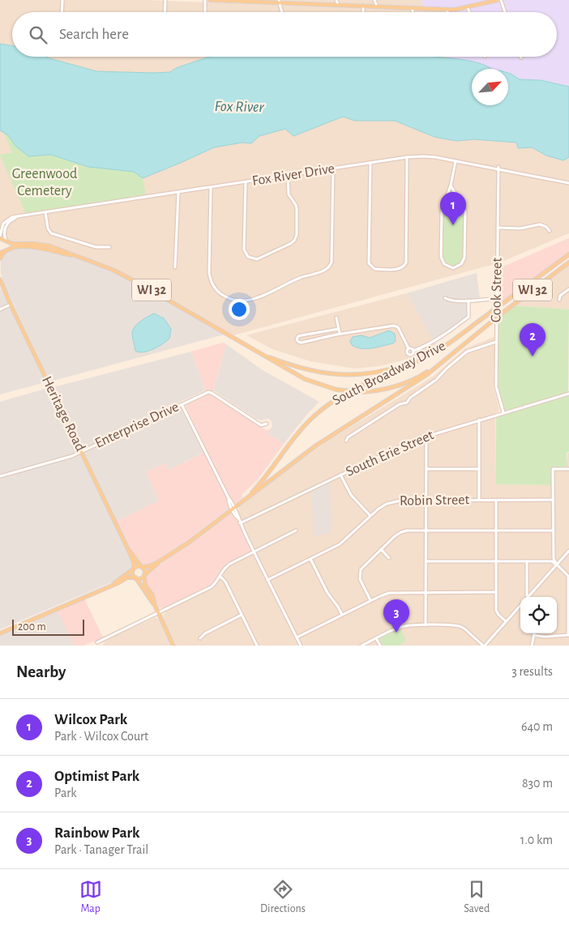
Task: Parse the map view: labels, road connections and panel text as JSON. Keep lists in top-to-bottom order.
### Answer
{
  "streets": {
    "main road": ["WI 32", "South Broadway Drive", "Heritage Road"],
    "street": [
      "Fox River Drive",
      "Cook Street",
      "Enterprise Drive",
      "South Erie Street",
      "Robin Street"
    ]
  },
  "crossings": [
    ["Fox River Drive", "WI 32"],
    ["Fox River Drive", "Cook Street"],
    ["WI 32", "Cook Street"],
    ["WI 32", "South Broadway Drive"],
    ["Cook Street", "South Broadway Drive"],
    ["Cook Street", "South Erie Street"],
    ["South Broadway Drive", "Heritage Road"],
    ["Heritage Road", "Enterprise Drive"]
  ],
  "water": ["Fox River"],
  "parks": ["Greenwood Cemetery"],
  "scale_bar": "200 m",
  "north": "top right",
  "page": {
    "search": "Search here",
    "pins": ["1", "2", "3"],
    "scale": "200 m",
    "heading": ["Nearby", "3 results"],
    "list": [
      {
        "mark": "1",
        "name": "Wilcox Park",
        "note": "Park · Wilcox Court",
        "value": "640 m"
      },
      {
        "mark": "2",
        "name": "Optimist Park",
        "note": "Park",
        "value": "830 m"
      },
      {
        "mark": "3",
        "name": "Rainbow Park",
        "note": "Park · Tanager Trail",
        "value": "1.0 km"
      }
    ],
    "nav": ["Map", "Directions", "Saved"]
  }
}
